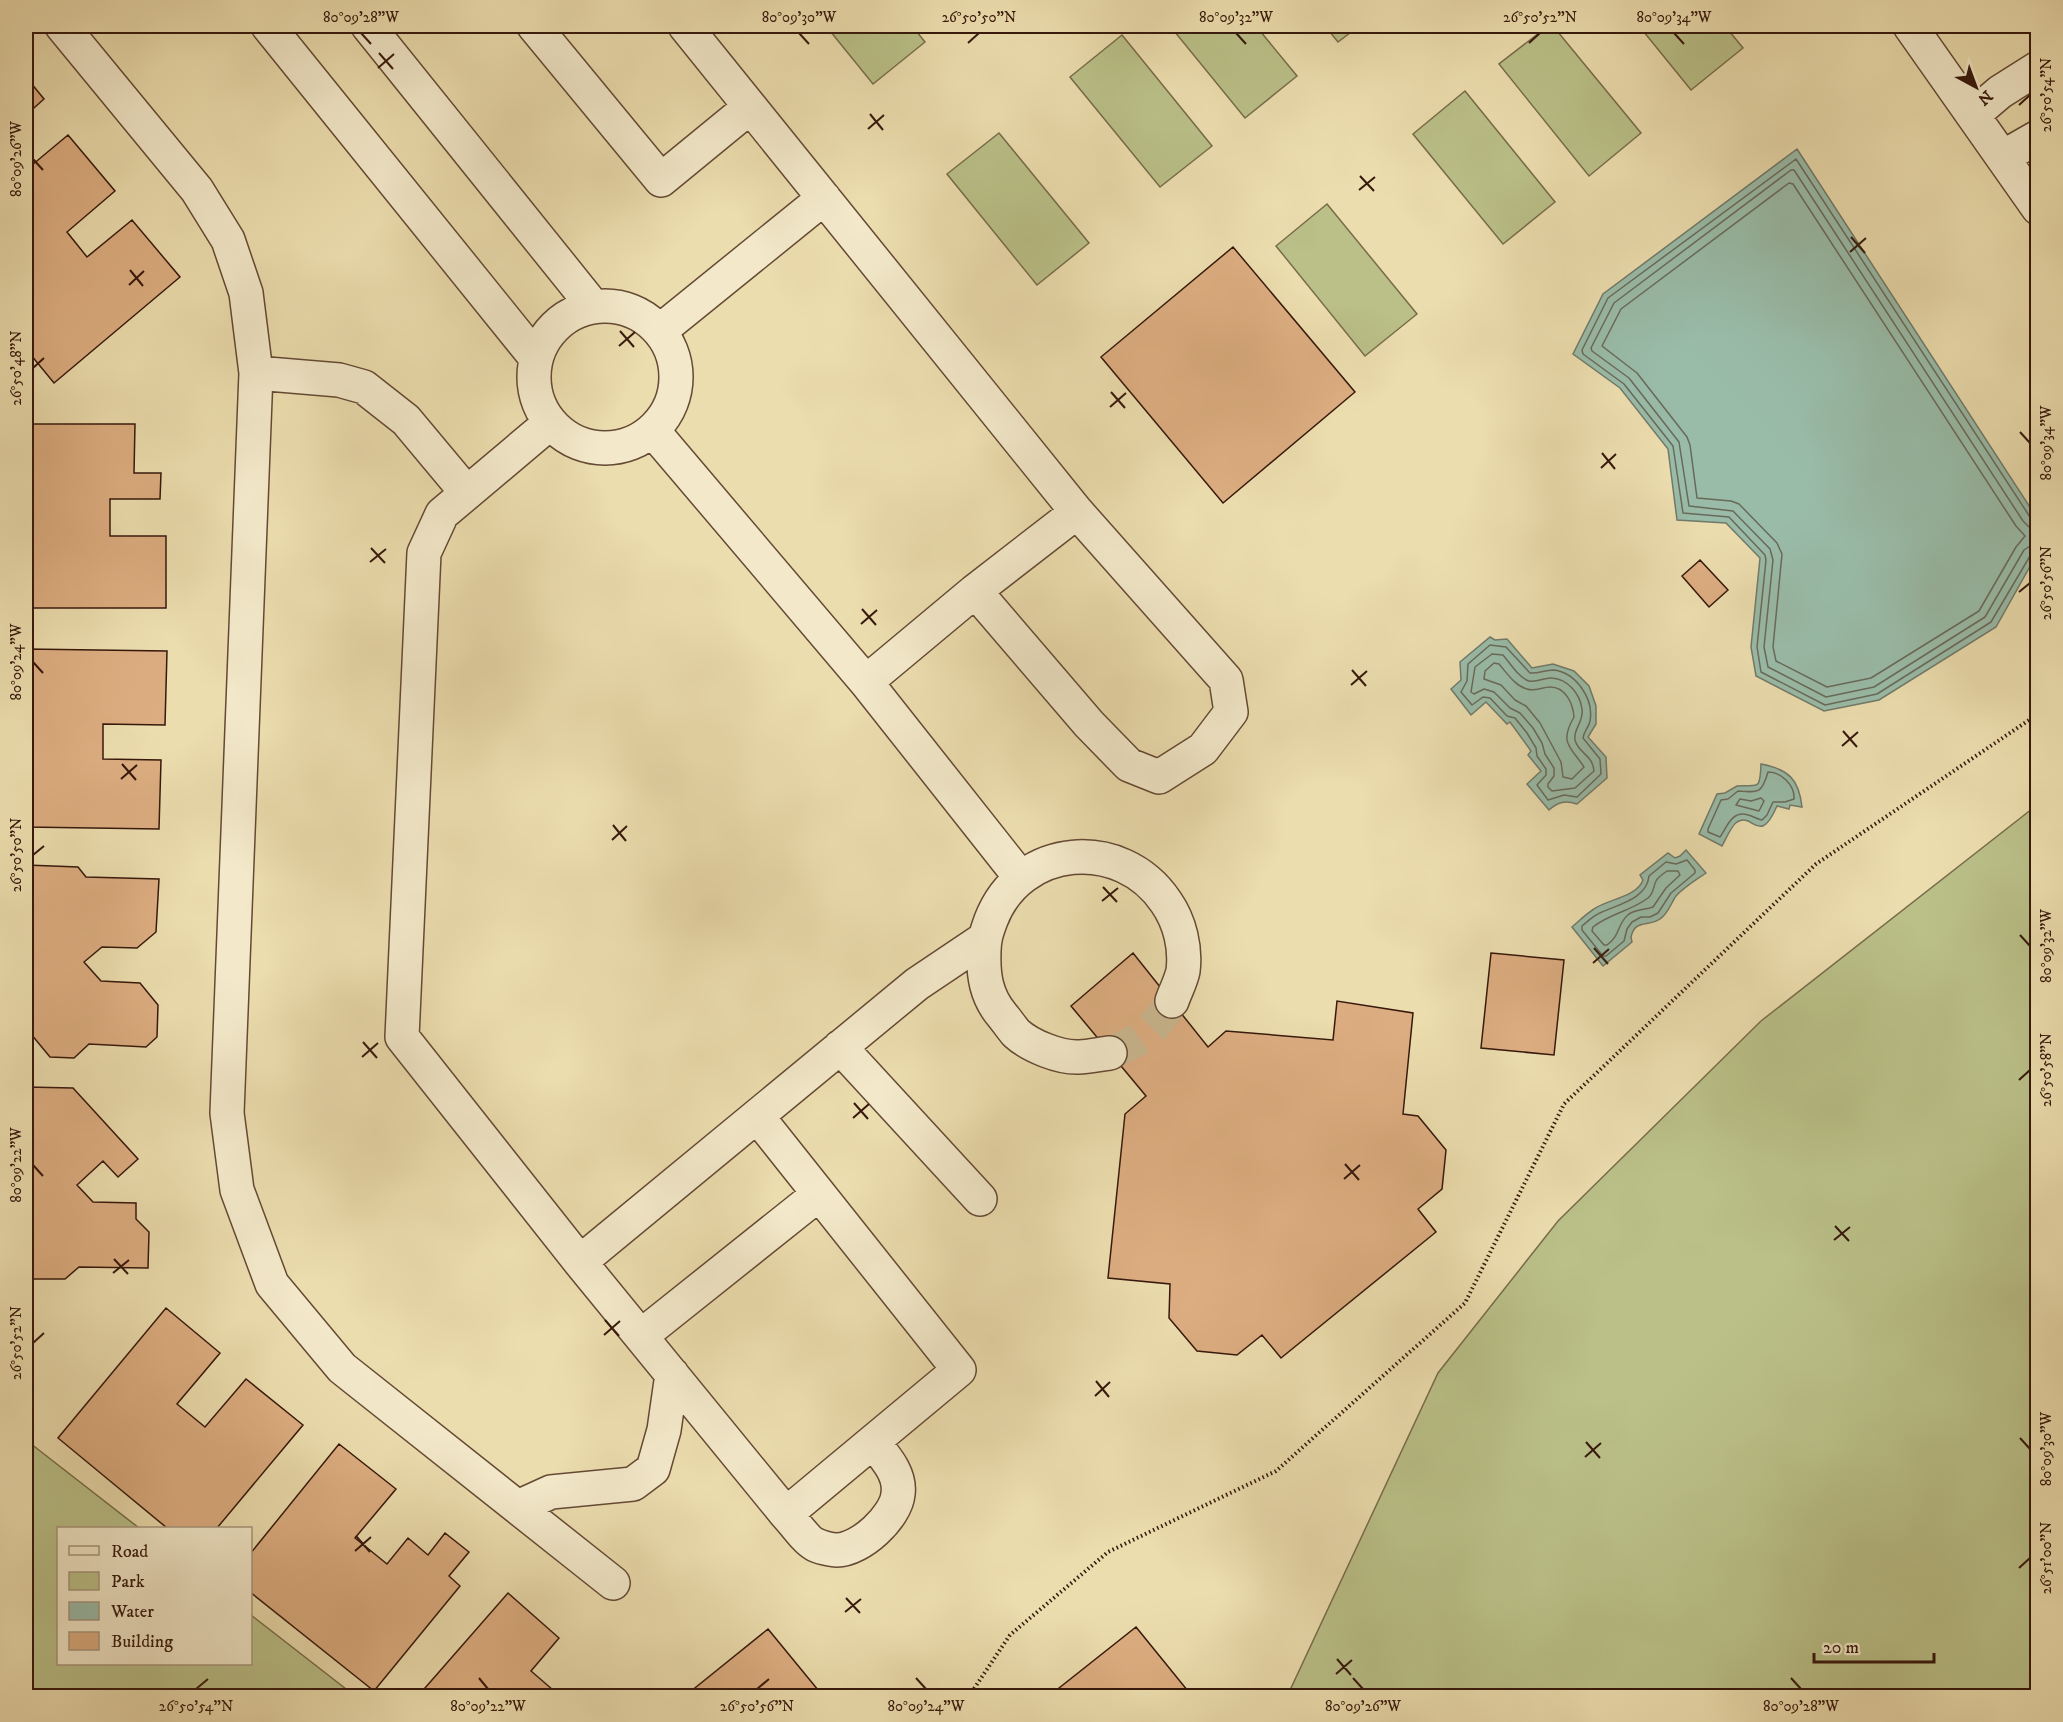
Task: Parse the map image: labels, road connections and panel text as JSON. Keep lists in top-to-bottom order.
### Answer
{
  "legend": [
    "Road",
    "Park",
    "Water",
    "Building"
  ],
  "scale_bar": "20 m",
  "north": "bottom right",
  "coordinates": [
    "80°09'28\"W",
    "80°09'30\"W",
    "26°50'50\"N",
    "80°09'32\"W",
    "26°50'52\"N",
    "80°09'34\"W",
    "26°50'54\"N",
    "80°09'26\"W",
    "26°50'48\"N",
    "26°50'56\"N",
    "80°09'24\"W",
    "26°50'58\"N",
    "80°09'22\"W",
    "26°51'00\"N"
  ]
}
